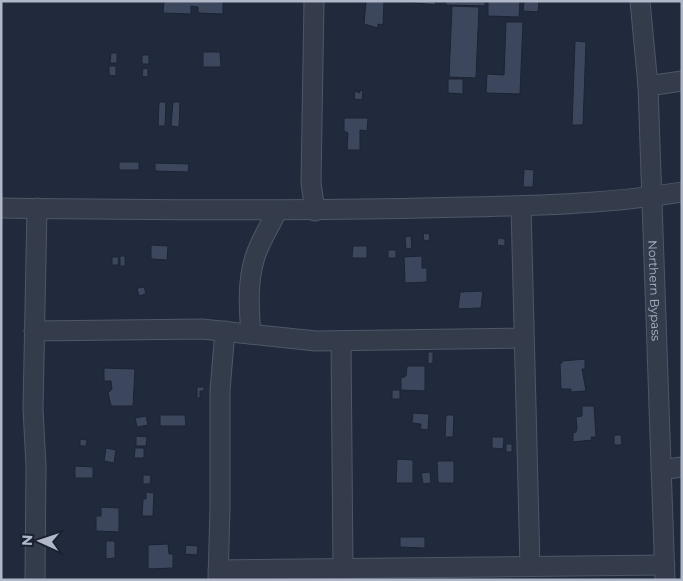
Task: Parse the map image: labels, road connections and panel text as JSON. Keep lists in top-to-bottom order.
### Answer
{
  "streets": {
    "street": ["Northern Bypass"]
  },
  "north": "left"
}
